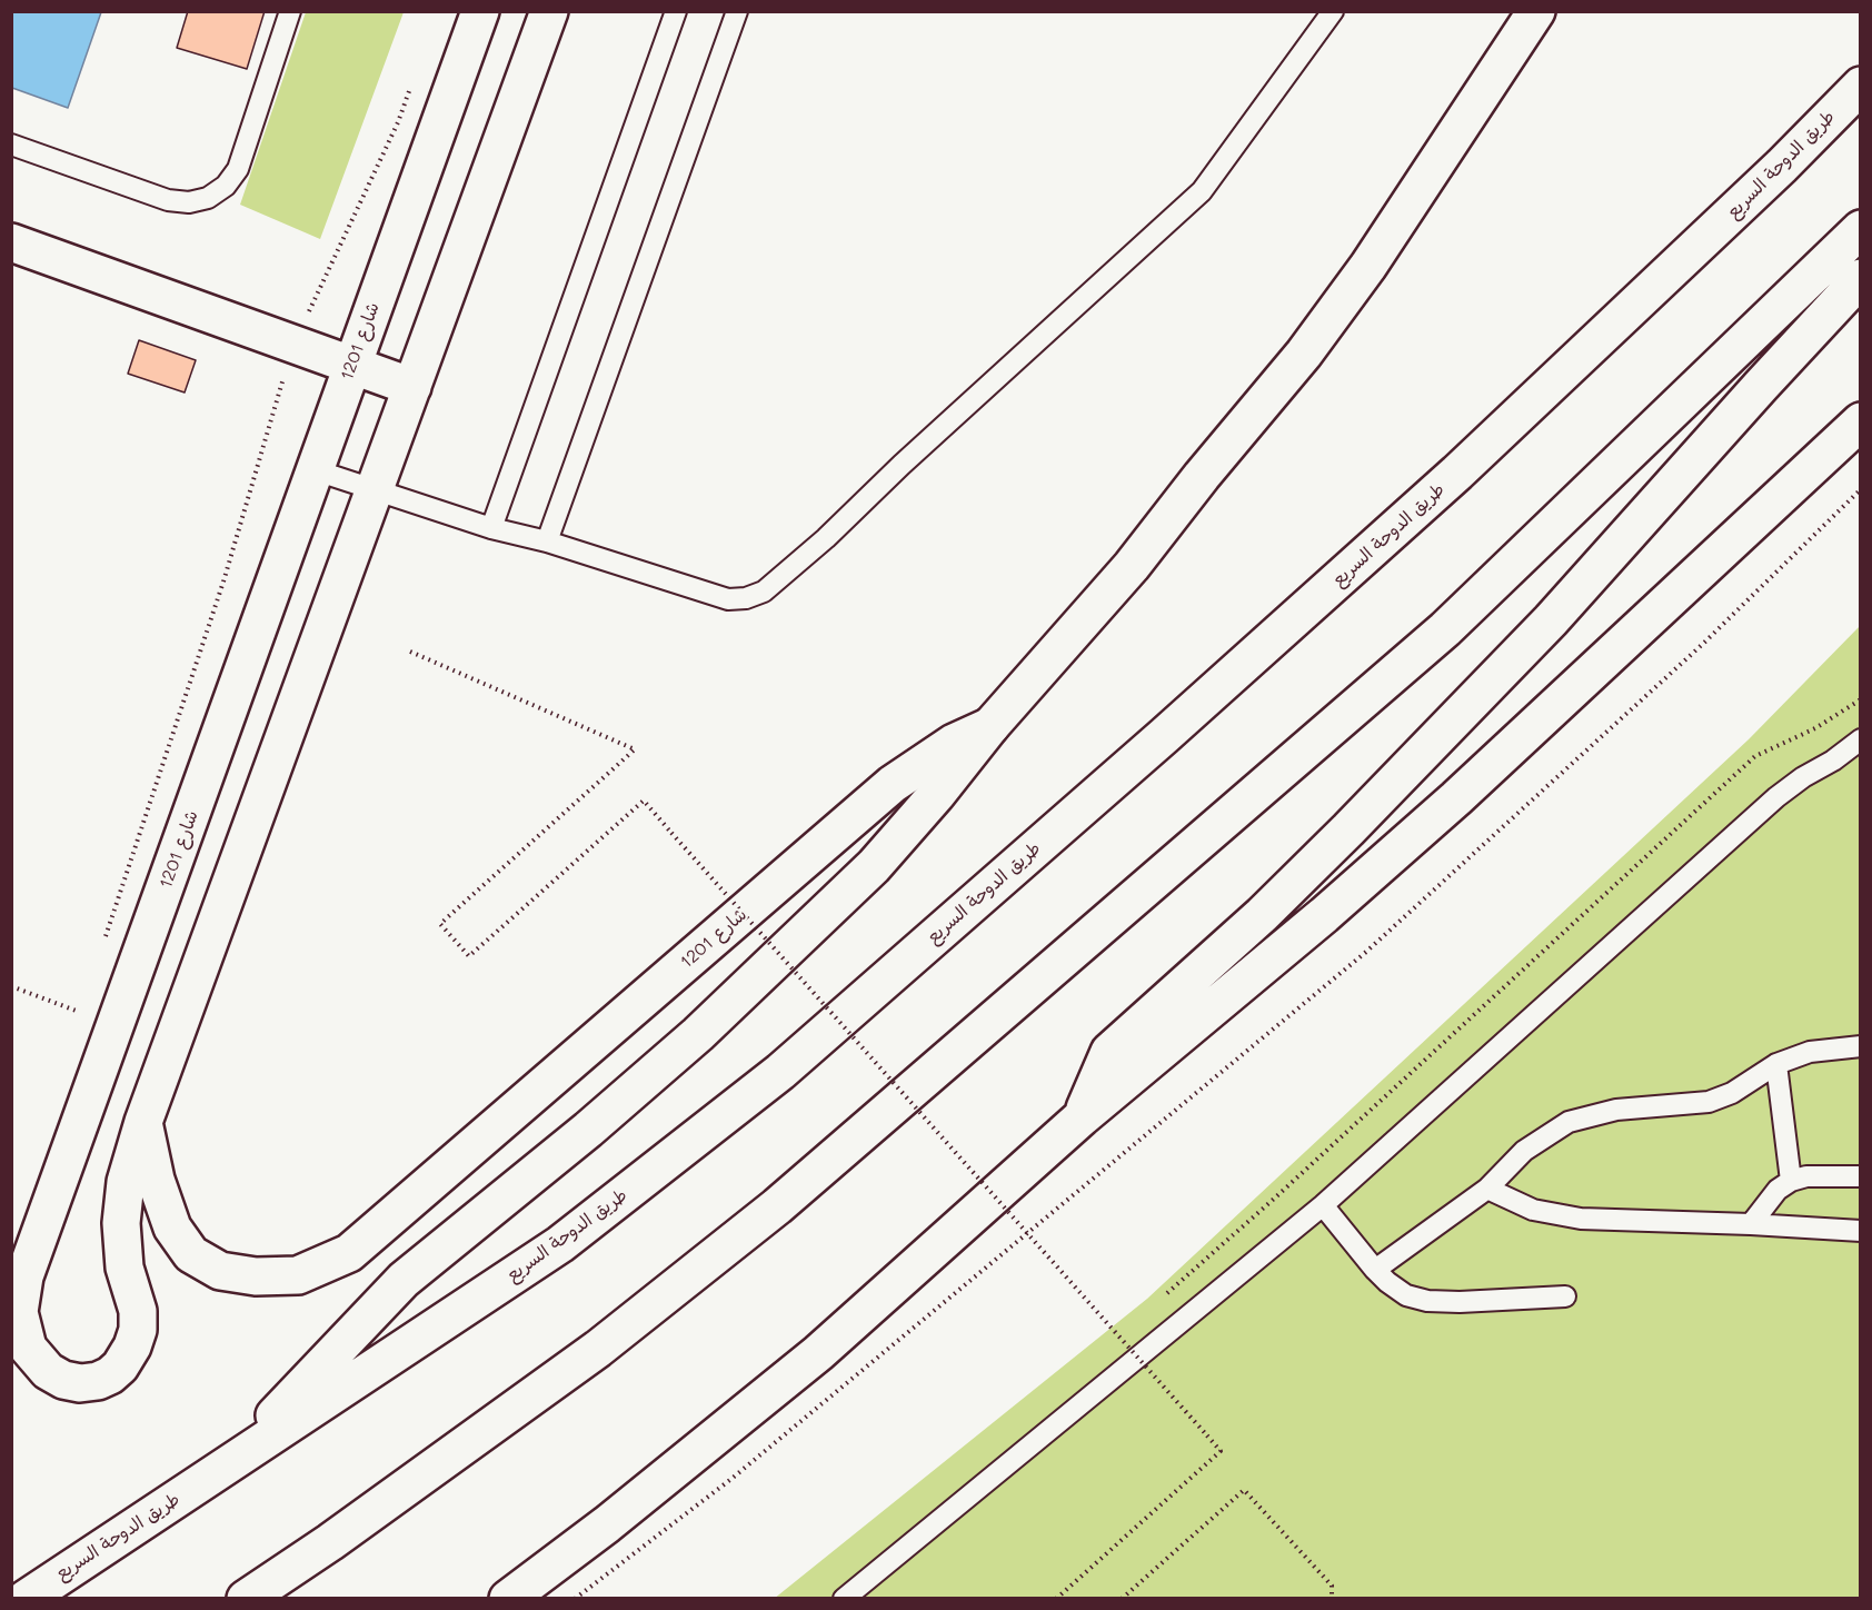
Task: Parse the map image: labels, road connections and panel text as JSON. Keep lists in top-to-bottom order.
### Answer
{
  "streets": {
    "main road": ["طريق الدوحة السريع", "شارع 1201"]
  }
}
